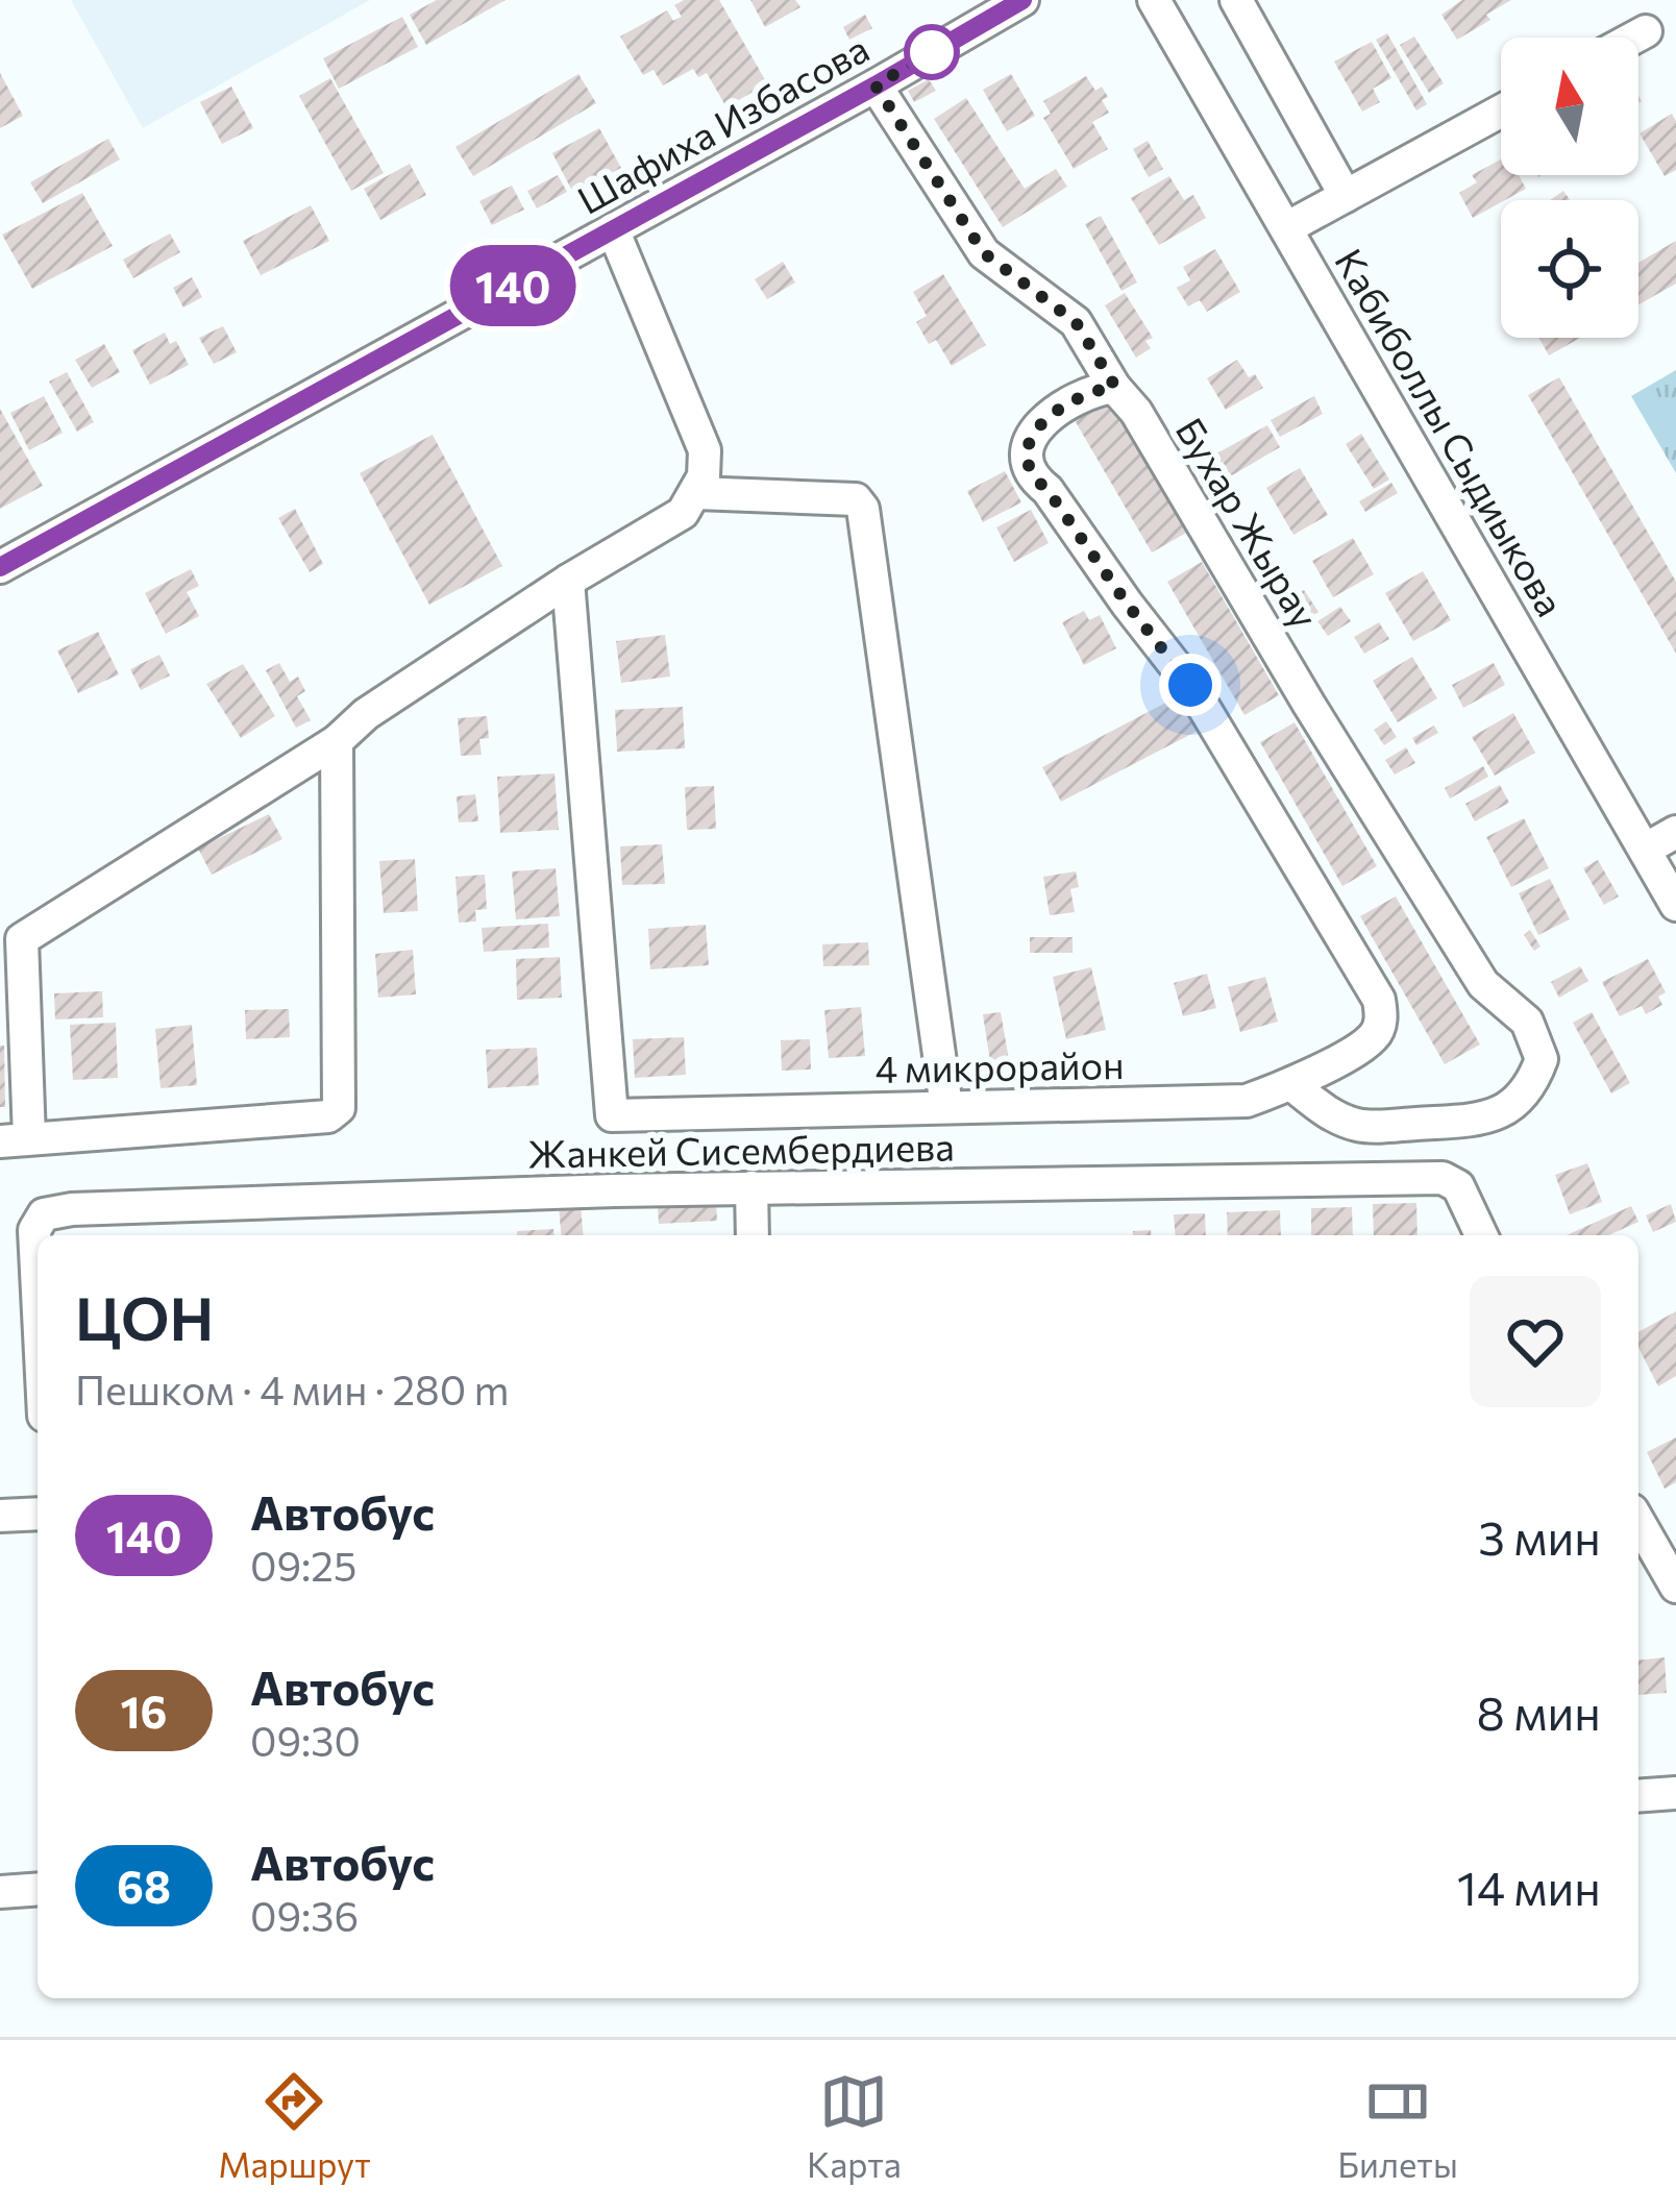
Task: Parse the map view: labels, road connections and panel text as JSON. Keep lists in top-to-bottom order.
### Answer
{
  "streets": {
    "street": [
      "Шафиха Избасова",
      "Кабиболлы Сыдиыкова",
      "Бухар Жырау",
      "4 микрорайон",
      "Жанкей Сисембердиева"
    ]
  },
  "crossings": [
    ["Шафиха Избасова", "Бухар Жырау"],
    ["Бухар Жырау", "4 микрорайон"]
  ],
  "lines": ["bus line 140"],
  "north": "top",
  "page": {
    "on_map": "140",
    "heading": ["ЦОН", "Пешком · 4 мин · 280 m"],
    "list": [
      {
        "mark": "140",
        "name": "Автобус",
        "note": "09:25",
        "value": "3 мин"
      },
      {
        "mark": "16",
        "name": "Автобус",
        "note": "09:30",
        "value": "8 мин"
      },
      {
        "mark": "68",
        "name": "Автобус",
        "note": "09:36",
        "value": "14 мин"
      }
    ],
    "tabs": ["Маршрут", "Карта", "Билеты"]
  }
}
